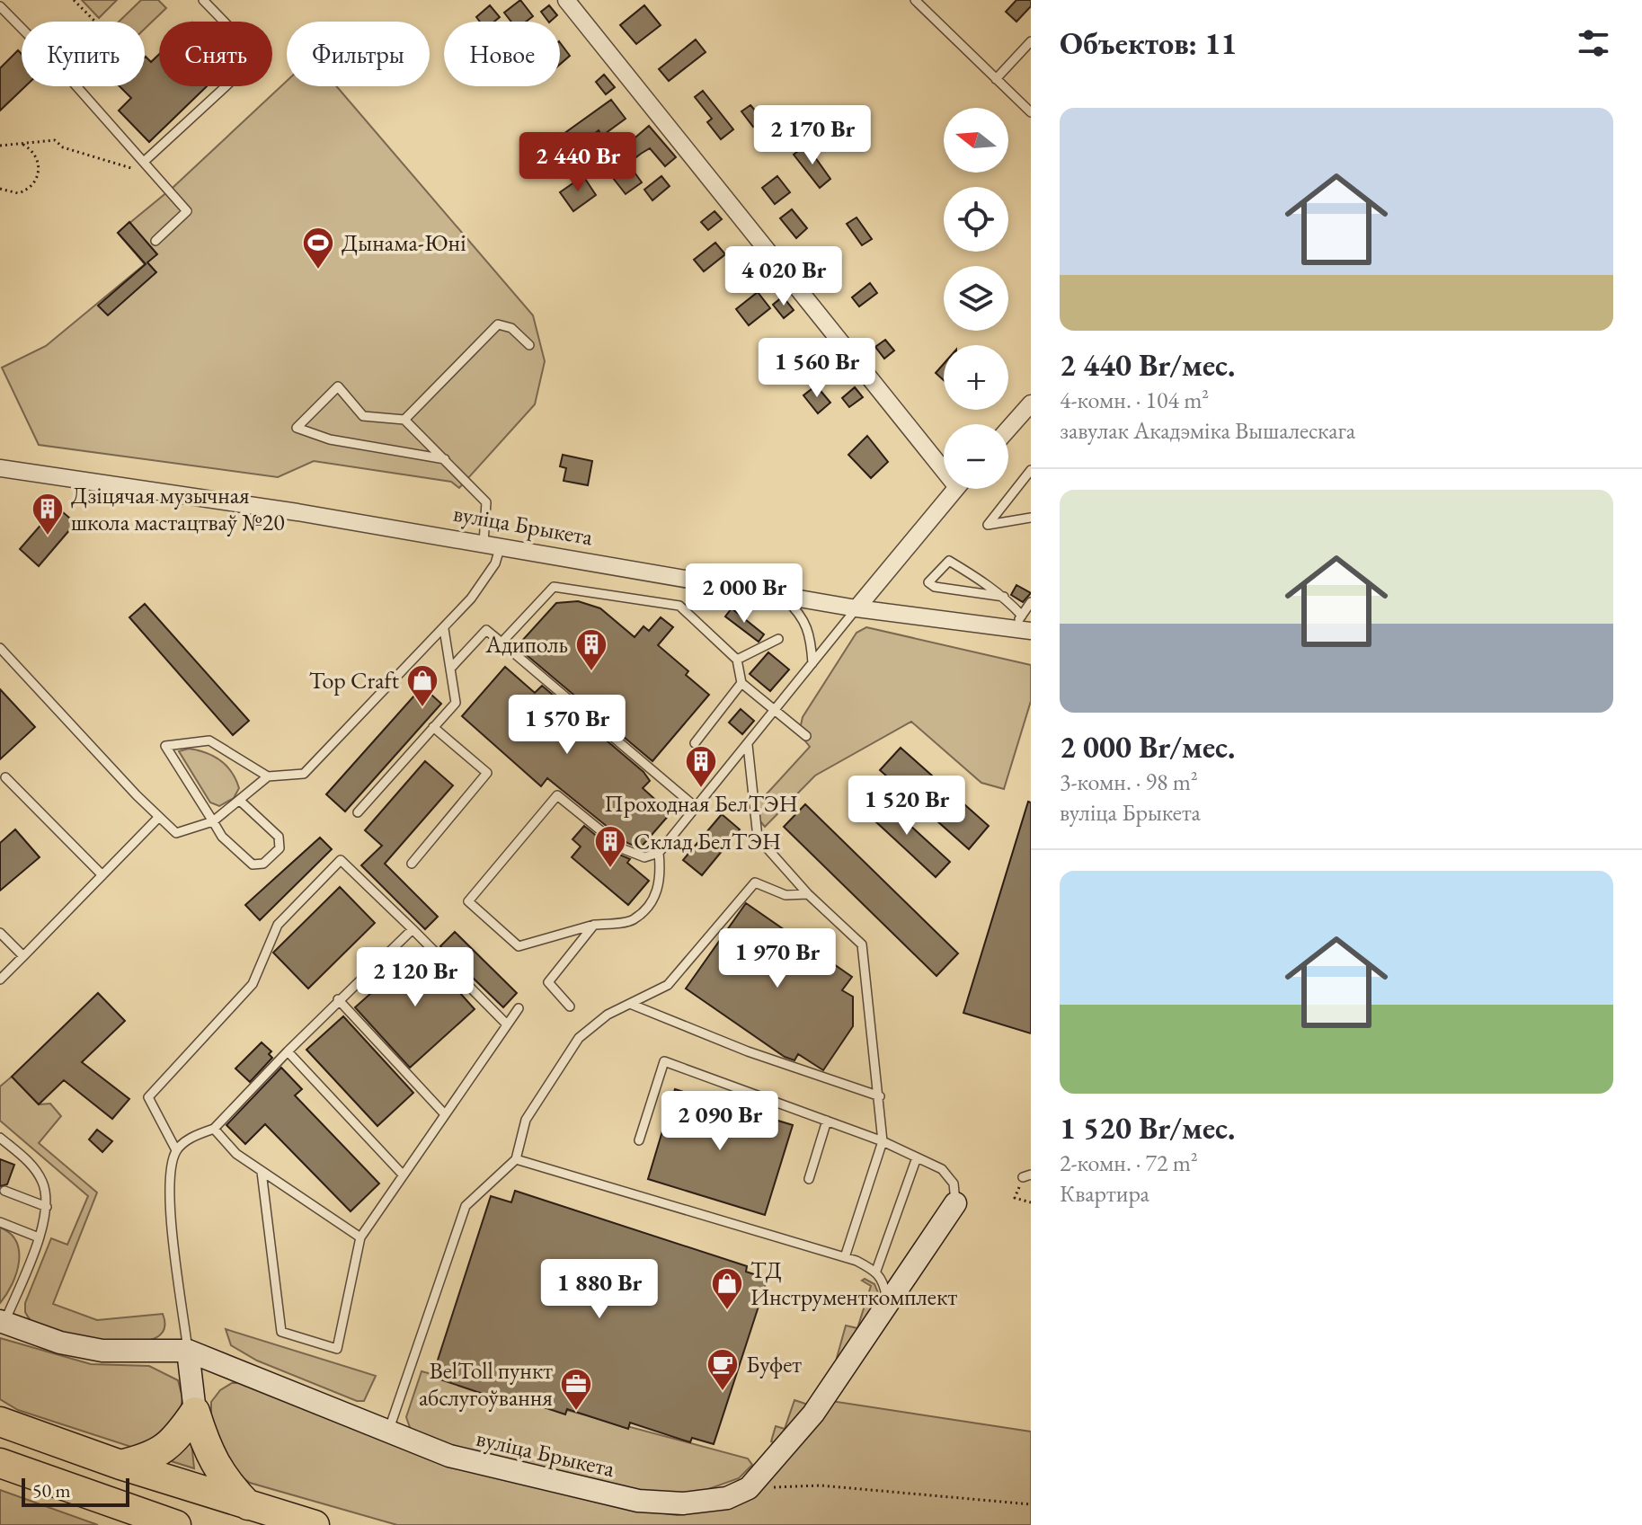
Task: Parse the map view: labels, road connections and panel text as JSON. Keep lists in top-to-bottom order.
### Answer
{
  "streets": {
    "street": ["вуліца Брыкета"]
  },
  "places": {
    "sports": ["Дынама-Юні"],
    "building": [
      "Дзіцячая музычная школа мастацтваў №20",
      "Адиполь",
      "Проходная БелТЭН",
      "Склад БелТЭН"
    ],
    "shop": ["Top Craft", "ТД Инструменткомплект"],
    "cafe": ["Буфет"],
    "office": ["BelToll пункт абслугоўвання"]
  },
  "scale_bar": "50 m",
  "north": "left",
  "page": {
    "heading": "Объектов: 11",
    "chip": [
      "Купить",
      "Снять",
      "Фильтры",
      "Новое"
    ],
    "list": [
      {
        "name": "2 440 Br/мес.",
        "note": "4-комн. · 104 m² · завулак Акадэміка Вышалескага"
      },
      {
        "name": "2 000 Br/мес.",
        "note": "3-комн. · 98 m² · вуліца Брыкета"
      },
      {
        "name": "1 520 Br/мес.",
        "note": "2-комн. · 72 m² · Квартира"
      }
    ],
    "price": [
      "2 170 Br",
      "2 440 Br",
      "4 020 Br",
      "1 560 Br",
      "2 000 Br",
      "1 570 Br",
      "1 520 Br",
      "1 970 Br",
      "2 120 Br",
      "2 090 Br",
      "1 880 Br"
    ],
    "map_buttons": ["+", "−"],
    "scale": "50 m"
  }
}
